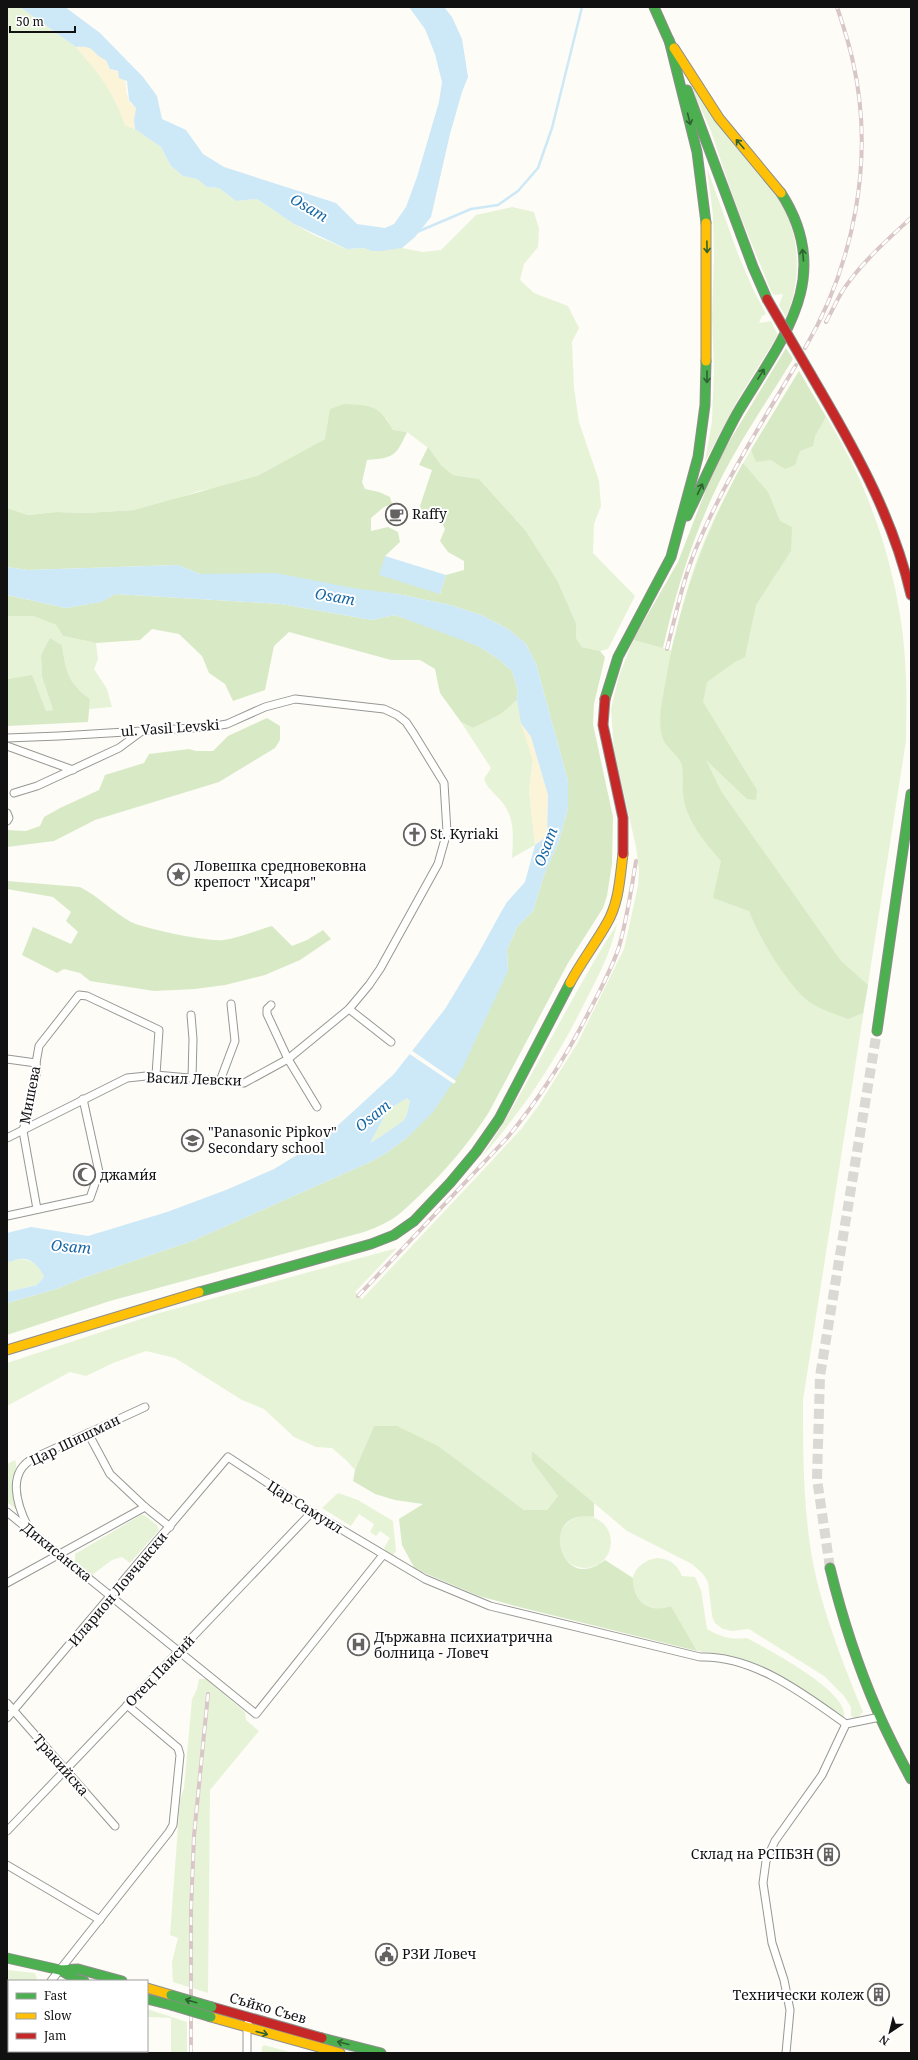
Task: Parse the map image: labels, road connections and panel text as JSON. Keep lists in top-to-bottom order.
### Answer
{
  "streets": {
    "main road": ["Съйко Съев"],
    "street": [
      "ul. Vasil Levski",
      "Васил Левски",
      "Мишева",
      "Цар Шишман",
      "Цар Самуил",
      "Дикисанска",
      "Иларион Ловчански",
      "Отец Паисий",
      "Тракийска"
    ]
  },
  "crossings": [
    ["ul. Vasil Levski", "Васил Левски"],
    ["Васил Левски", "Мишева"],
    ["Цар Шишман", "Дикисанска"],
    ["Цар Самуил", "Дикисанска"],
    ["Цар Самуил", "Иларион Ловчански"],
    ["Цар Самуил", "Отец Паисий"],
    ["Дикисанска", "Иларион Ловчански"],
    ["Дикисанска", "Отец Паисий"],
    ["Иларион Ловчански", "Тракийска"],
    ["Отец Паисий", "Тракийска"]
  ],
  "water": ["Osam"],
  "places": {
    "cafe": ["Raffy"],
    "church": ["St. Kyriaki"],
    "place": ["Ловешка средновековна крепост \"Хисаря\""],
    "school or university": ["\"Panasonic Pipkov\" Secondary school"],
    "mosque": ["джами́я"],
    "hospital": ["Държавна психиатрична болница - Ловеч"],
    "building": ["Склад на РСПБЗН", "Технически колеж"],
    "public building": ["РЗИ Ловеч"]
  },
  "legend": ["Fast", "Slow", "Jam"],
  "scale_bar": "50 m",
  "north": "bottom left"
}
